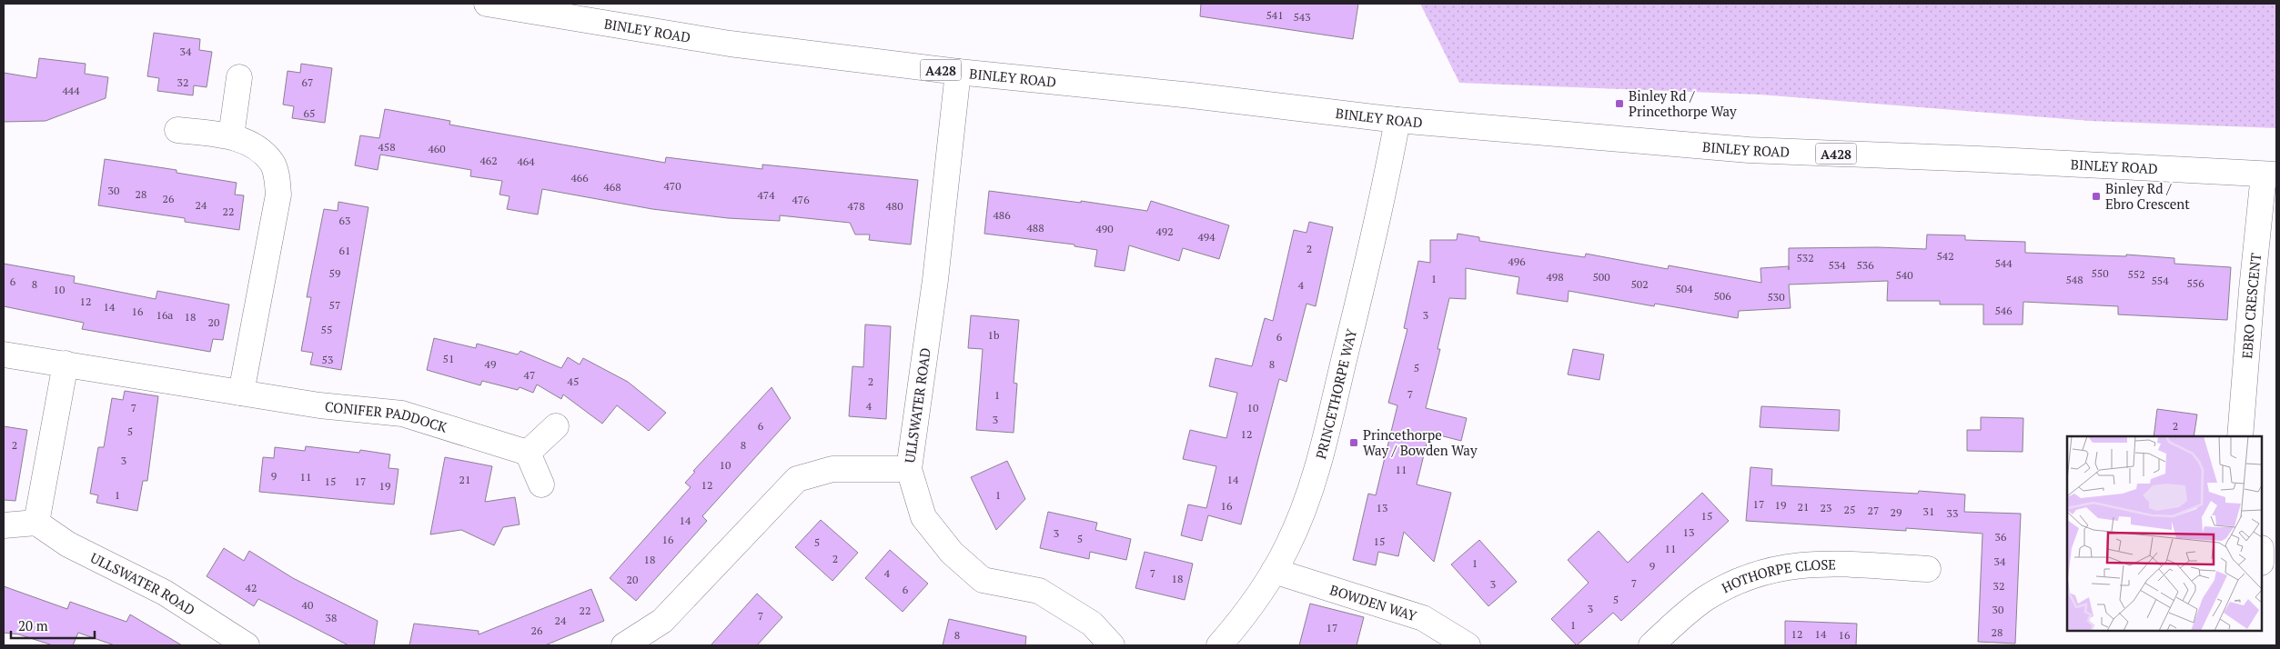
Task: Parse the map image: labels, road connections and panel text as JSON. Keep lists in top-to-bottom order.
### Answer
{
  "streets": {
    "street": [
      "BINLEY ROAD",
      "A428",
      "EBRO CRESCENT",
      "PRINCETHORPE WAY",
      "ULLSWATER ROAD",
      "CONIFER PADDOCK",
      "HOTHORPE CLOSE",
      "BOWDEN WAY"
    ]
  },
  "crossings": [
    ["BINLEY ROAD", "EBRO CRESCENT"],
    ["BINLEY ROAD", "PRINCETHORPE WAY"],
    ["BINLEY ROAD", "ULLSWATER ROAD"],
    ["PRINCETHORPE WAY", "BOWDEN WAY"]
  ],
  "places": {
    "transit": ["Binley Rd / Princethorpe Way", "Binley Rd / Ebro Crescent", "Princethorpe Way / Bowden Way"]
  },
  "house_numbers": [
    "541",
    "543",
    "34",
    "32",
    "67",
    "444",
    "65",
    "458",
    "460",
    "462",
    "464",
    "466",
    "470",
    "468",
    "30",
    "28",
    "474",
    "26",
    "476",
    "24",
    "478",
    "480",
    "22",
    "486",
    "63",
    "488",
    "490",
    "492",
    "494",
    "2",
    "61",
    "542",
    "532",
    "496",
    "544",
    "534",
    "536",
    "59",
    "550",
    "552",
    "540",
    "498",
    "500",
    "1",
    "548",
    "554",
    "6",
    "556",
    "8",
    "502",
    "4",
    "504",
    "10",
    "506",
    "530",
    "12",
    "57",
    "14",
    "546",
    "16",
    "16a",
    "3",
    "18",
    "20",
    "55",
    "1b",
    "6",
    "51",
    "53",
    "49",
    "8",
    "5",
    "47",
    "45",
    "2",
    "7",
    "1",
    "4",
    "7",
    "10",
    "3",
    "6",
    "2",
    "5",
    "12",
    "2",
    "8",
    "3",
    "10",
    "11",
    "9",
    "11",
    "21",
    "14",
    "15",
    "17",
    "12",
    "19",
    "1",
    "1",
    "17",
    "19",
    "16",
    "21",
    "13",
    "23",
    "25",
    "27",
    "31",
    "29",
    "33",
    "15",
    "14",
    "13",
    "3",
    "36",
    "5",
    "16",
    "15",
    "5",
    "11",
    "2",
    "18",
    "34",
    "1",
    "9",
    "4",
    "7",
    "18",
    "20",
    "7",
    "3",
    "32",
    "42",
    "6",
    "5",
    "40",
    "3",
    "30",
    "22",
    "7",
    "38",
    "24",
    "1",
    "17",
    "26",
    "28",
    "12",
    "14",
    "8",
    "16"
  ],
  "scale_bar": "20 m"
}
